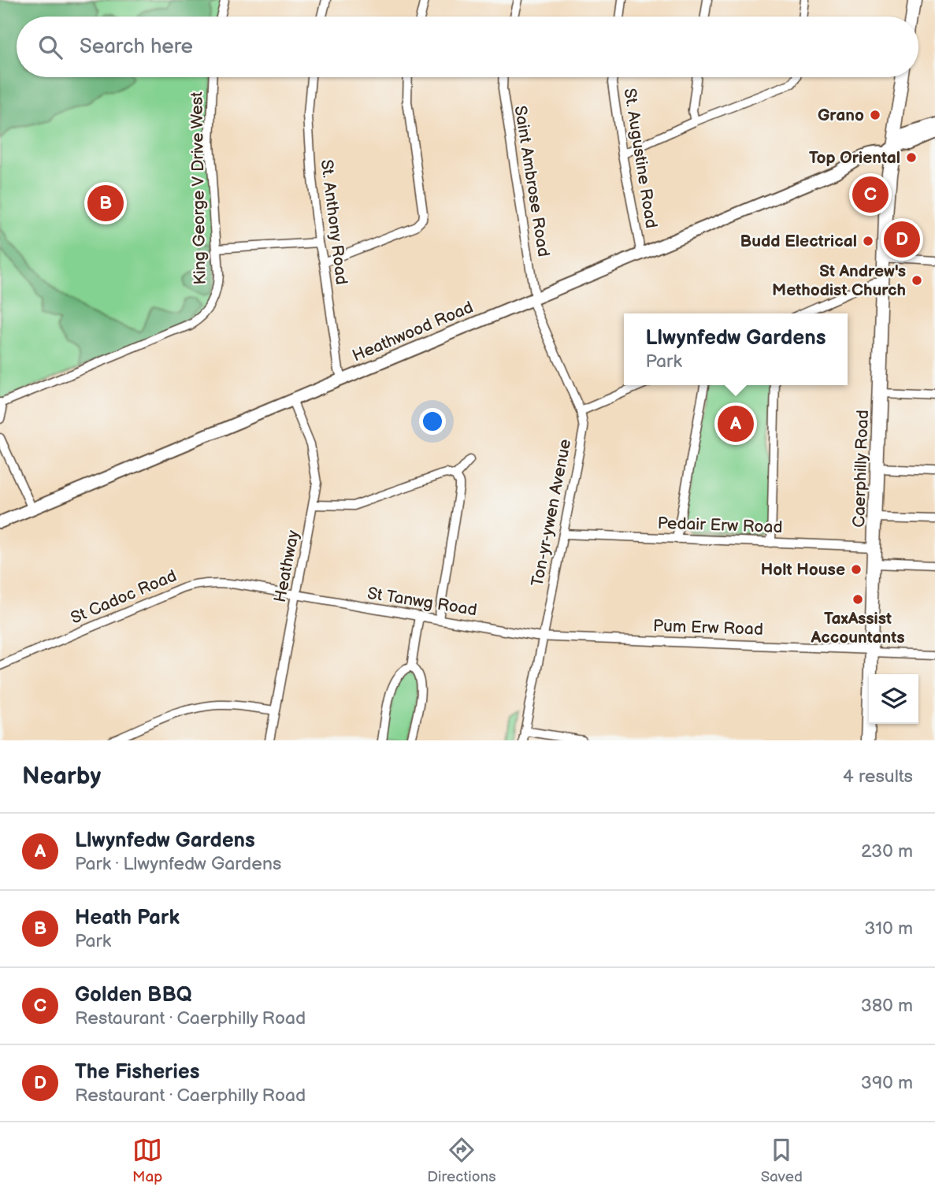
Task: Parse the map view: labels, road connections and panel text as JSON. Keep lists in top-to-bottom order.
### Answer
{
  "streets": {
    "main road": ["Caerphilly Road"],
    "street": [
      "St. Augustine Road",
      "Saint Ambrose Road",
      "King George V Drive West",
      "St. Anthony Road",
      "Heathwood Road",
      "Ton-yr-ywen Avenue",
      "Pedair Erw Road",
      "Heathway",
      "St Cadoc Road",
      "St Tanwg Road",
      "Pum Erw Road"
    ]
  },
  "crossings": [
    ["St. Augustine Road", "Heathwood Road"],
    ["Saint Ambrose Road", "Heathwood Road"],
    ["Saint Ambrose Road", "Ton-yr-ywen Avenue"],
    ["St. Anthony Road", "Heathwood Road"],
    ["Heathwood Road", "Caerphilly Road"],
    ["Heathwood Road", "Ton-yr-ywen Avenue"],
    ["Heathwood Road", "Heathway"],
    ["Caerphilly Road", "Pedair Erw Road"],
    ["Caerphilly Road", "Pum Erw Road"],
    ["Ton-yr-ywen Avenue", "Pedair Erw Road"],
    ["Ton-yr-ywen Avenue", "St Tanwg Road"],
    ["Ton-yr-ywen Avenue", "Pum Erw Road"],
    ["Heathway", "St Cadoc Road"],
    ["Heathway", "St Tanwg Road"],
    ["St Cadoc Road", "St Tanwg Road"],
    ["St Tanwg Road", "Pum Erw Road"]
  ],
  "places": [
    "Grano",
    "Top Oriental",
    "Budd Electrical",
    "St Andrew's Methodist Church",
    "Holt House",
    "TaxAssist Accountants"
  ],
  "page": {
    "search": "Search here",
    "pins": [
      "C",
      "B",
      "D",
      "A"
    ],
    "popup": ["Llwynfedw Gardens", "Park"],
    "heading": ["Nearby", "4 results"],
    "list": [
      {
        "mark": "A",
        "name": "Llwynfedw Gardens",
        "note": "Park · Llwynfedw Gardens",
        "value": "230 m"
      },
      {
        "mark": "B",
        "name": "Heath Park",
        "note": "Park",
        "value": "310 m"
      },
      {
        "mark": "C",
        "name": "Golden BBQ",
        "note": "Restaurant · Caerphilly Road",
        "value": "380 m"
      },
      {
        "mark": "D",
        "name": "The Fisheries",
        "note": "Restaurant · Caerphilly Road",
        "value": "390 m"
      }
    ],
    "nav": ["Map", "Directions", "Saved"]
  }
}
